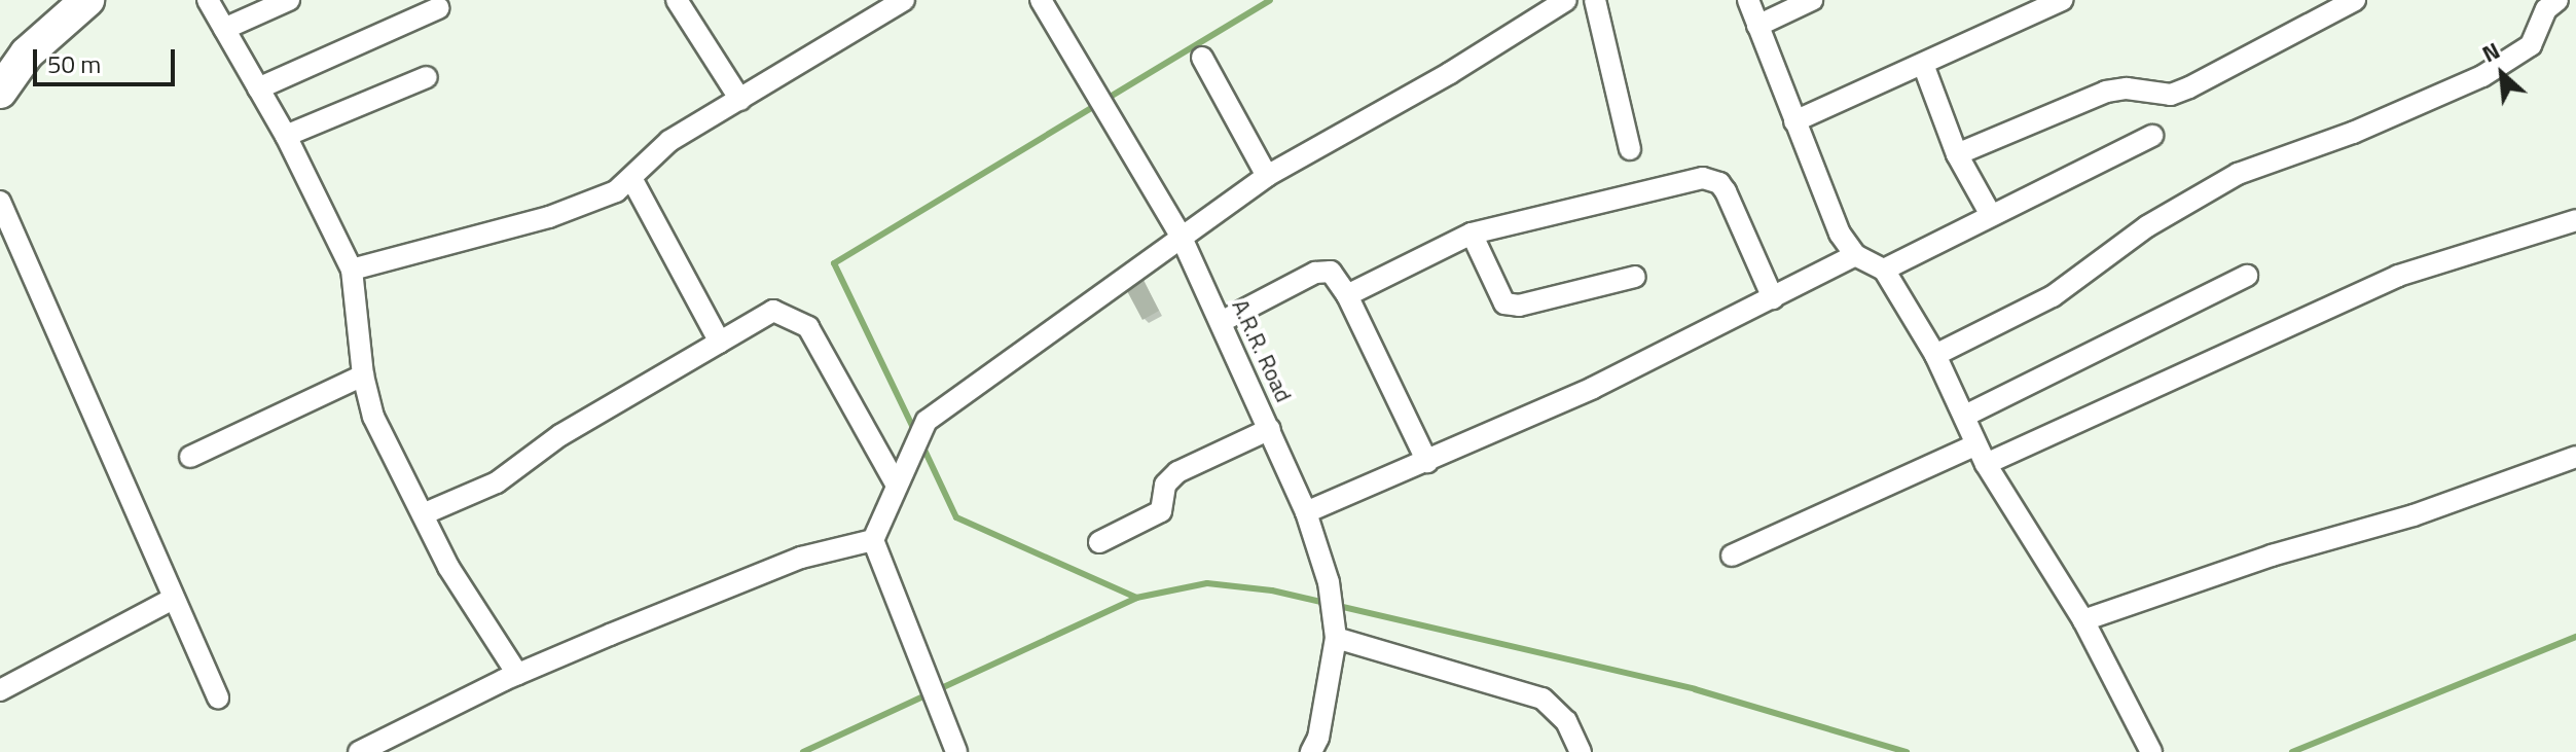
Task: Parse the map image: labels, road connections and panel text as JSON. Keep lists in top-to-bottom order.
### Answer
{
  "streets": {
    "street": ["A.R.R. Road"]
  },
  "scale_bar": "50 m",
  "north": "top left"
}
